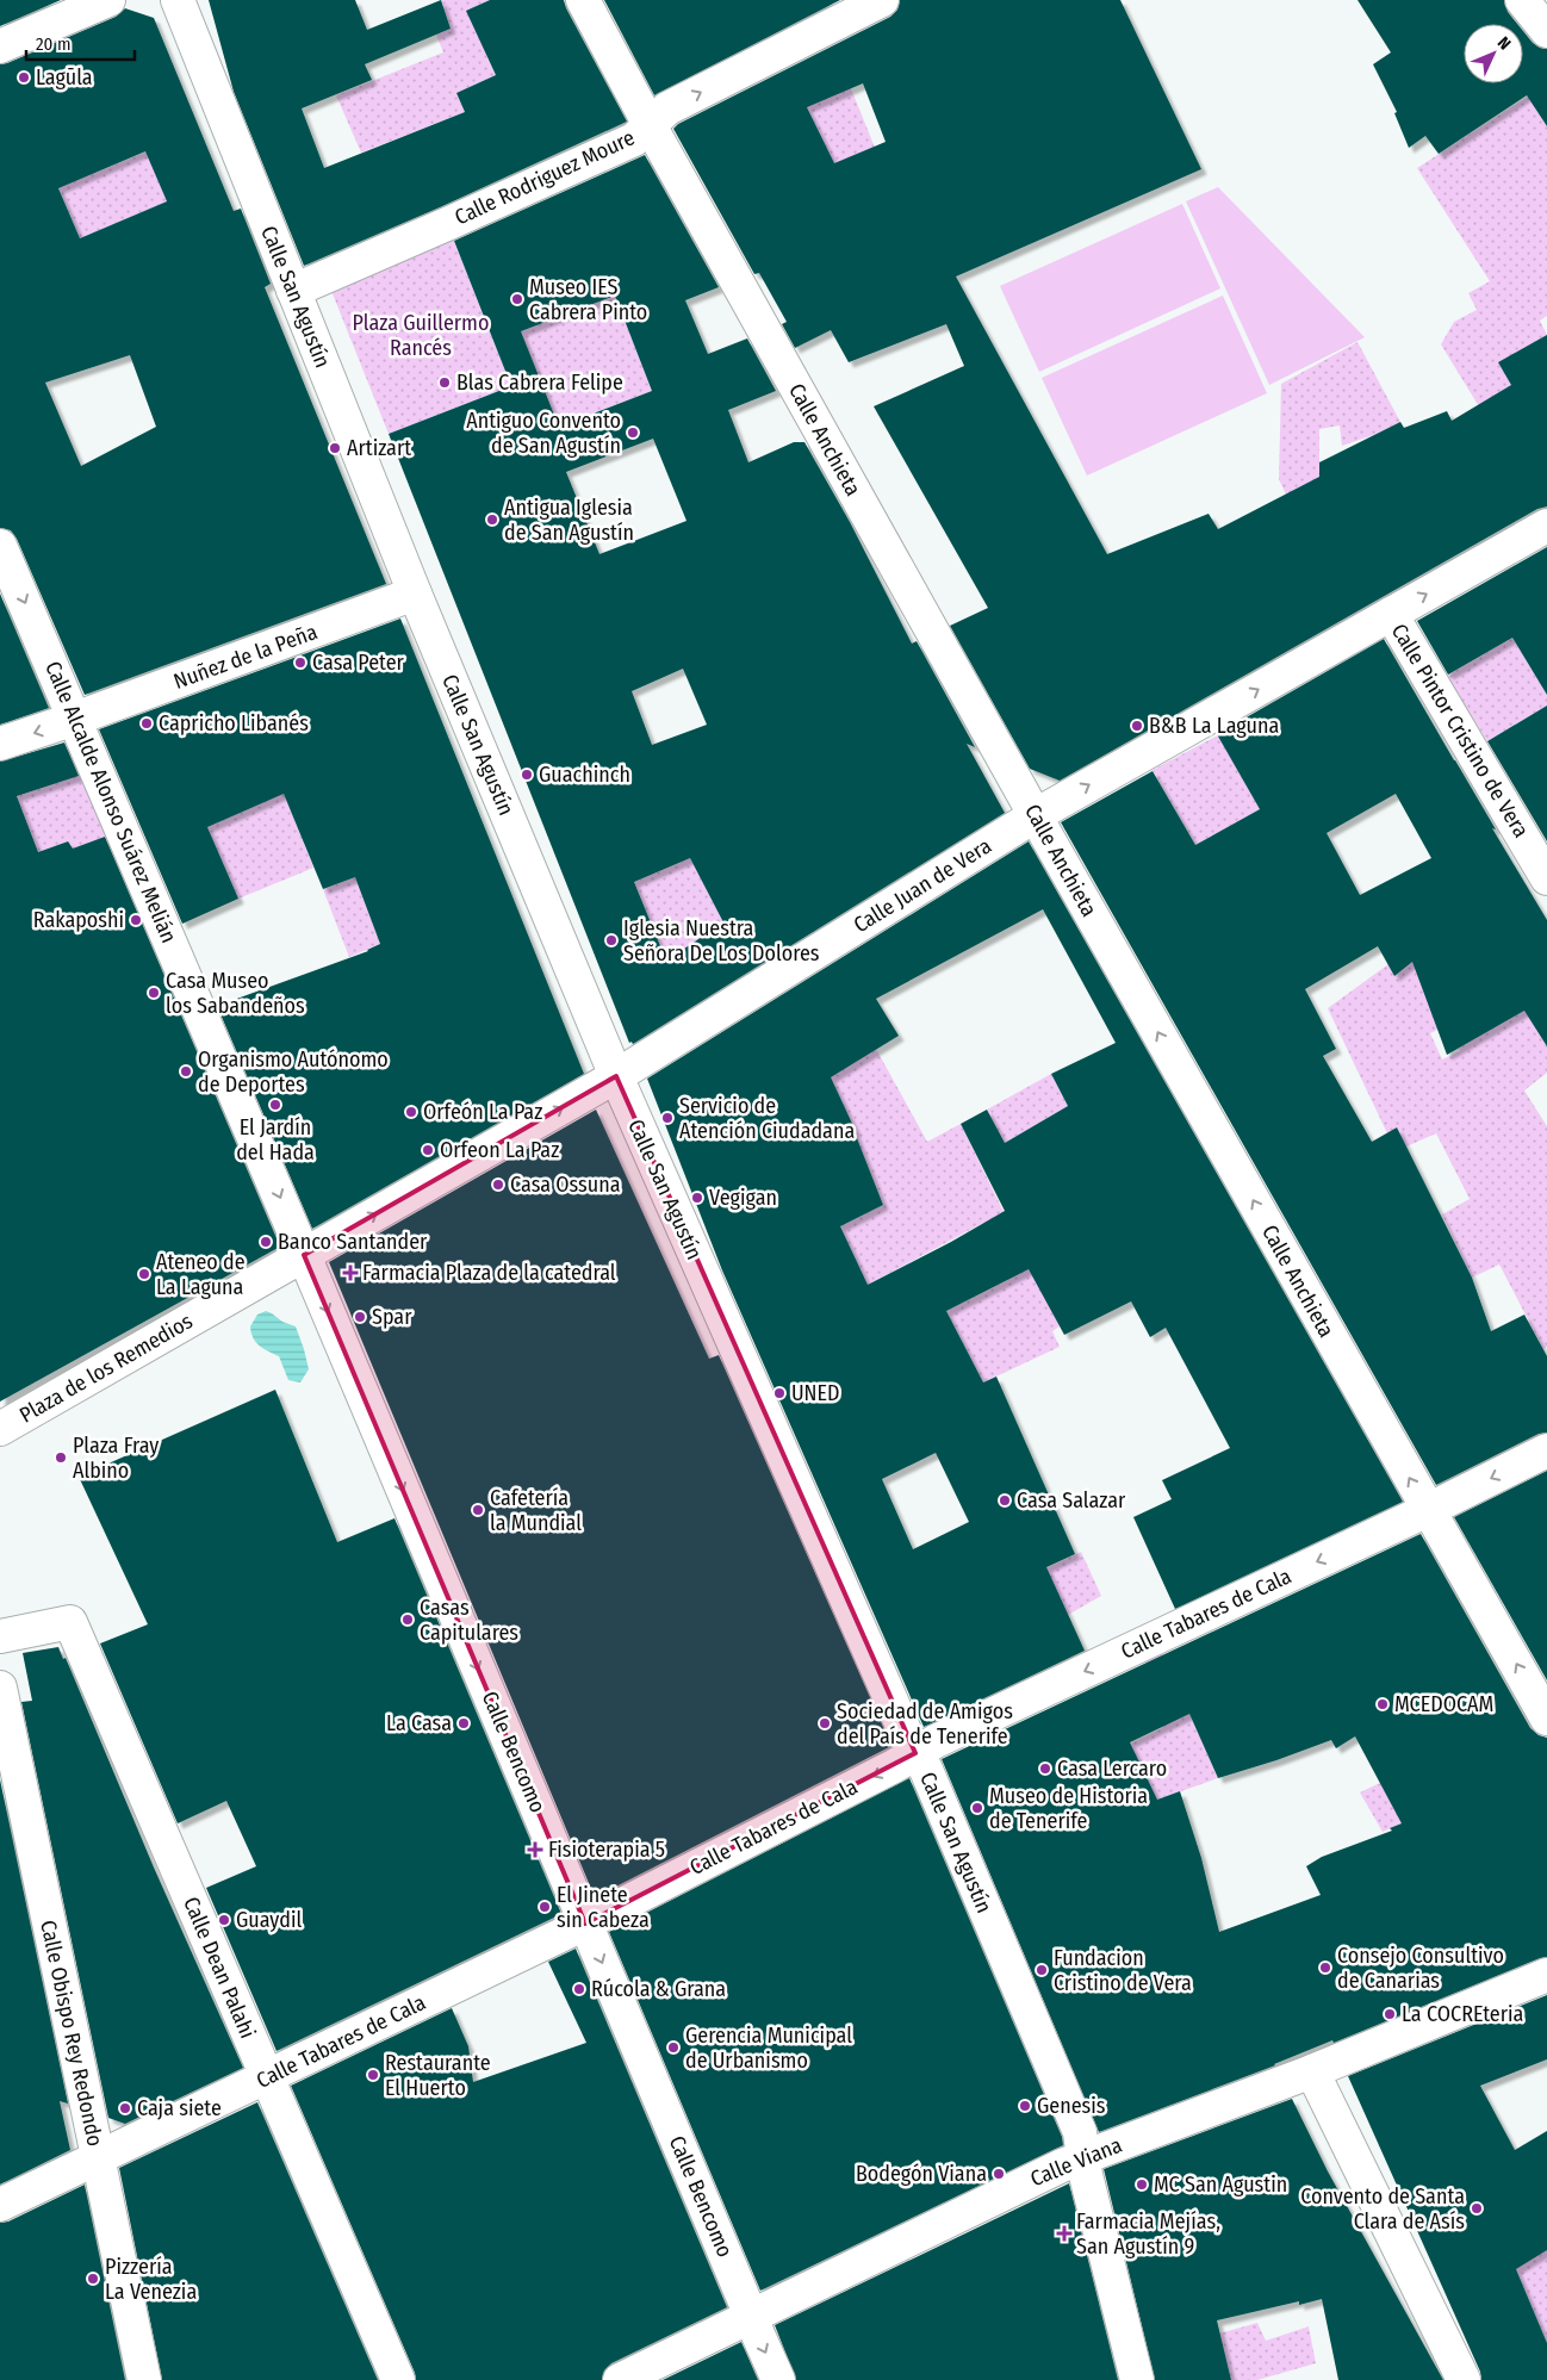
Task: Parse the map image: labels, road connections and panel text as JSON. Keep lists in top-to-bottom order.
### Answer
{
  "streets": {
    "street": [
      "Calle Rodriguez Moure",
      "Calle San Agustín",
      "Calle Anchieta",
      "Nuñez de la Peña",
      "Calle Pintor Cristino de Vera",
      "Calle Alcalde Alonso Suárez Melián",
      "Calle Juan de Vera",
      "Plaza de los Remedios",
      "Calle Tabares de Cala",
      "Calle Bencomo",
      "Calle Dean Palahi",
      "Calle Obispo Rey Redondo",
      "Calle Viana"
    ]
  },
  "crossings": [
    ["Calle Rodriguez Moure", "Calle San Agustín"],
    ["Calle Rodriguez Moure", "Calle Anchieta"],
    ["Calle San Agustín", "Nuñez de la Peña"],
    ["Calle San Agustín", "Calle Juan de Vera"],
    ["Calle San Agustín", "Calle Tabares de Cala"],
    ["Calle San Agustín", "Calle Viana"],
    ["Calle Anchieta", "Calle Juan de Vera"],
    ["Calle Anchieta", "Calle Tabares de Cala"],
    ["Nuñez de la Peña", "Calle Alcalde Alonso Suárez Melián"],
    ["Calle Pintor Cristino de Vera", "Calle Juan de Vera"],
    ["Calle Alcalde Alonso Suárez Melián", "Calle Juan de Vera"],
    ["Calle Alcalde Alonso Suárez Melián", "Plaza de los Remedios"],
    ["Calle Alcalde Alonso Suárez Melián", "Calle Bencomo"],
    ["Calle Juan de Vera", "Plaza de los Remedios"],
    ["Calle Juan de Vera", "Calle Bencomo"],
    ["Plaza de los Remedios", "Calle Bencomo"],
    ["Calle Tabares de Cala", "Calle Bencomo"],
    ["Calle Tabares de Cala", "Calle Dean Palahi"],
    ["Calle Tabares de Cala", "Calle Obispo Rey Redondo"],
    ["Calle Bencomo", "Calle Viana"]
  ],
  "one_way": [
    "Calle Rodriguez Moure",
    "Calle Anchieta",
    "Calle Alcalde Alonso Suárez Melián",
    "Calle Juan de Vera",
    "Calle Tabares de Cala",
    "Calle Bencomo"
  ],
  "parks": ["Plaza Guillermo Rancés"],
  "places": {
    "other": [
      "Lagūla",
      "Museo IES Cabrera Pinto",
      "Blas Cabrera Felipe",
      "Antiguo Convento de San Agustín",
      "Artizart",
      "Antigua Iglesia de San Agustín",
      "Casa Peter",
      "Capricho Libanés",
      "B&B La Laguna",
      "Guachinch",
      "Rakaposhi",
      "Iglesia Nuestra Señora De Los Dolores",
      "Casa Museo los Sabandeños",
      "Organismo Autónomo de Deportes",
      "El Jardín del Hada",
      "Orfeón La Paz",
      "Servicio de Atención Ciudadana",
      "Orfeon La Paz",
      "Casa Ossuna",
      "Vegigan",
      "Banco Santander",
      "Ateneo de La Laguna",
      "Spar",
      "UNED",
      "Plaza Fray Albino",
      "Casa Salazar",
      "Cafetería la Mundial",
      "Casas Capitulares",
      "MCEDOCAM",
      "La Casa",
      "Sociedad de Amigos del País de Tenerife",
      "Casa Lercaro",
      "Museo de Historia de Tenerife",
      "El Jinete sin Cabeza",
      "Guaydil",
      "Consejo Consultivo de Canarias",
      "Fundacion Cristino de Vera",
      "Rúcola & Grana",
      "La COCREteria",
      "Gerencia Municipal de Urbanismo",
      "Restaurante El Huerto",
      "Genesis",
      "Caja siete",
      "Bodegón Viana",
      "MC San Agustin",
      "Convento de Santa Clara de Asís",
      "Pizzería La Venezia"
    ],
    "health": ["Farmacia Plaza de la catedral", "Fisioterapia 5", "Farmacia Mejías, San Agustín 9"]
  },
  "scale_bar": "20 m",
  "north": "top right"
}
